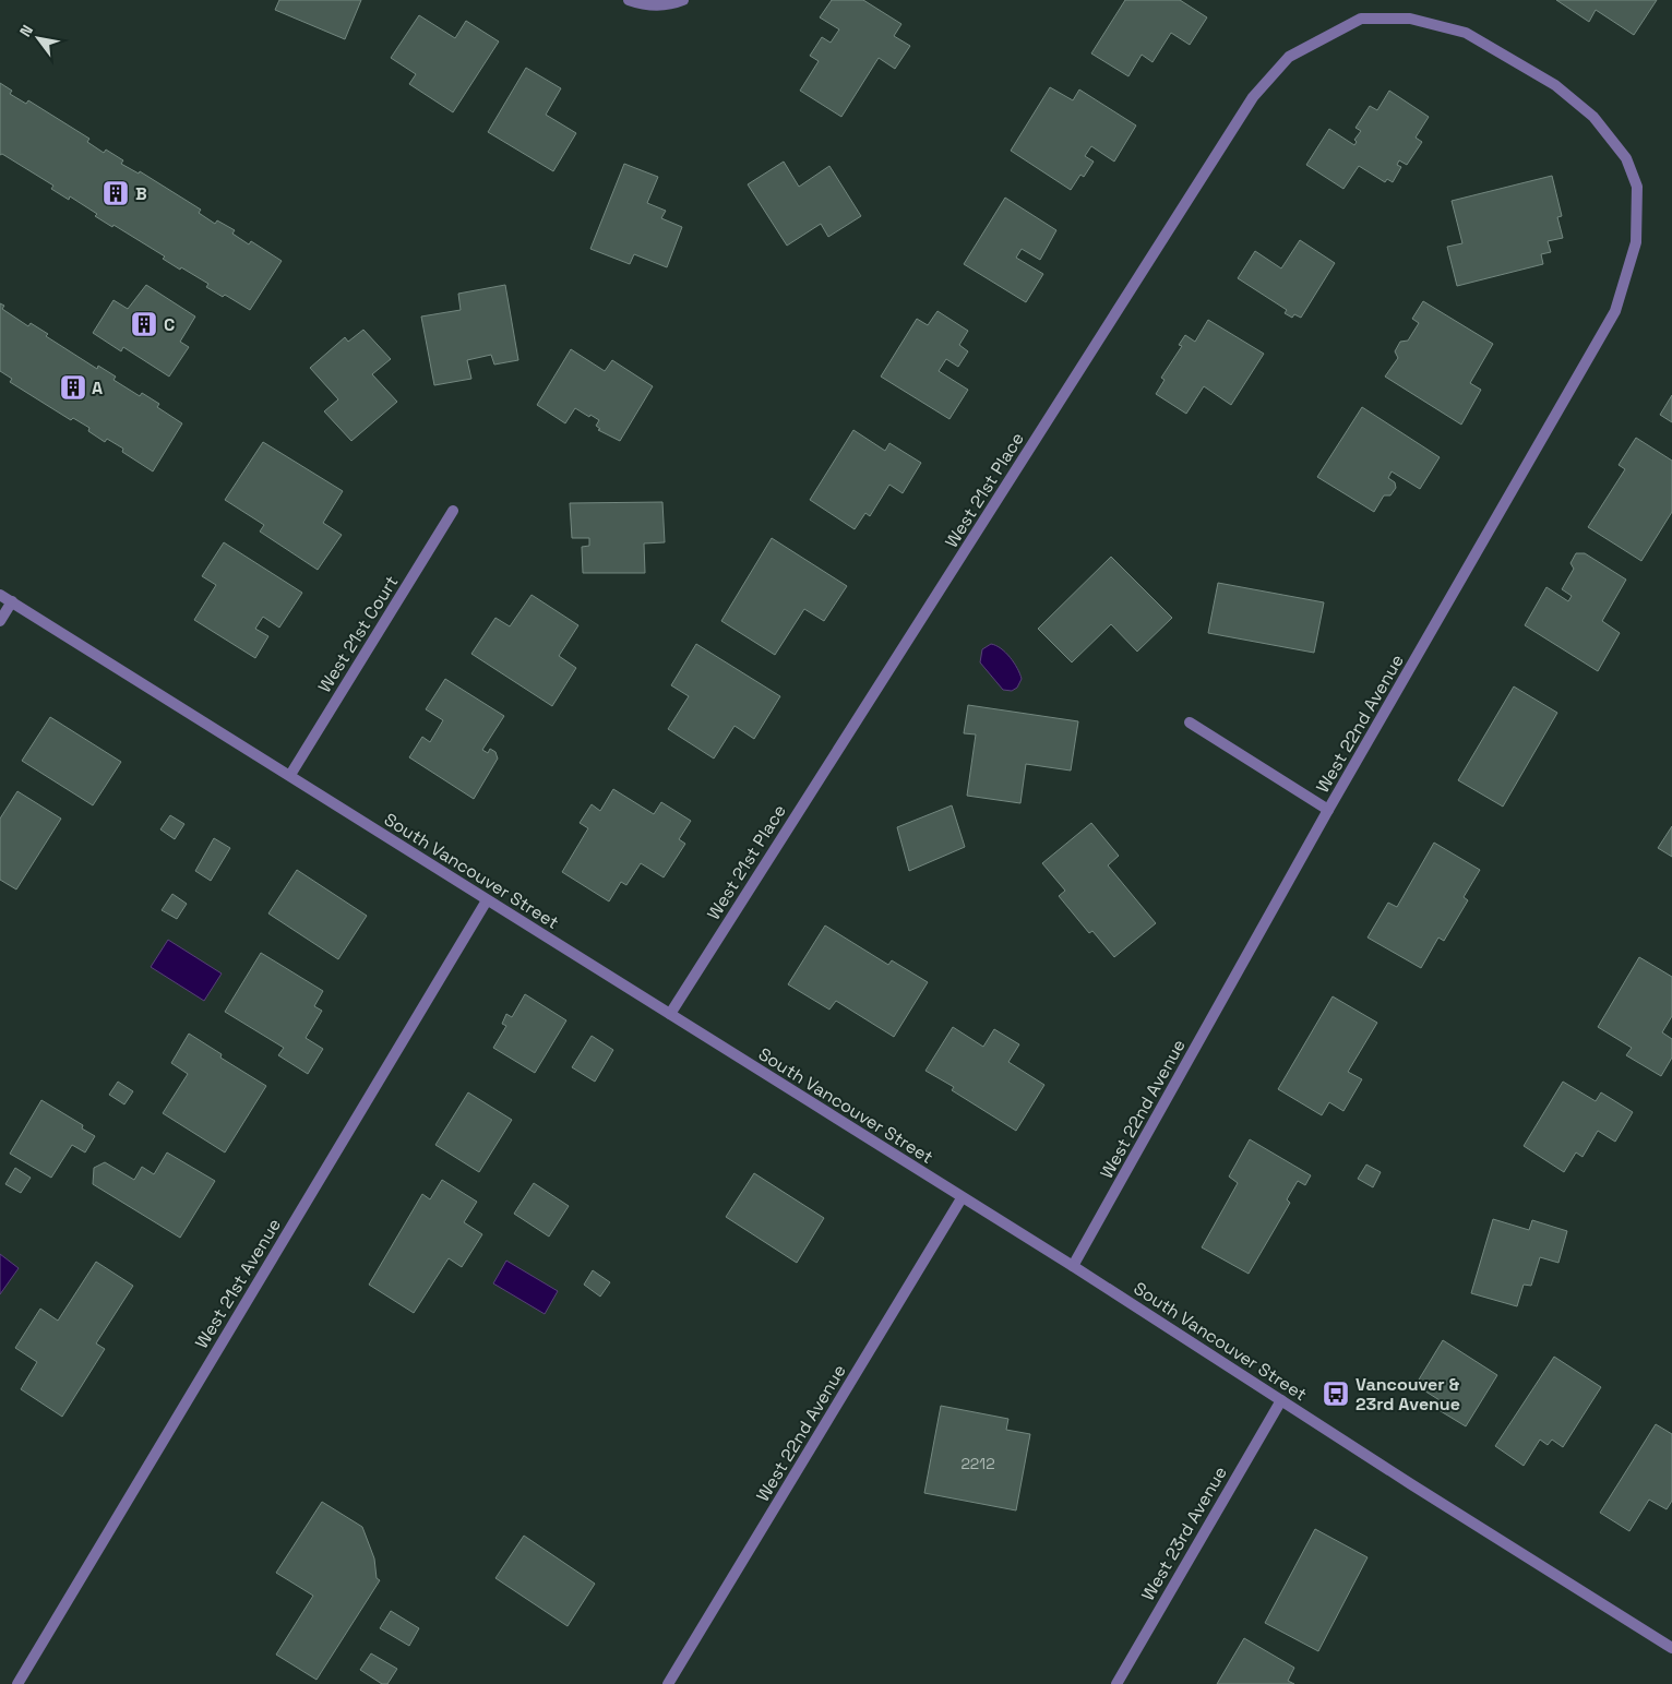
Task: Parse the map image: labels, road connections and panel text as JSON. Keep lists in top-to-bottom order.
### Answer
{
  "streets": {
    "street": [
      "West 21st Place",
      "West 21st Court",
      "West 22nd Avenue",
      "South Vancouver Street",
      "West 21st Avenue",
      "West 23rd Avenue"
    ]
  },
  "crossings": [
    ["West 21st Place", "West 22nd Avenue"],
    ["West 21st Place", "South Vancouver Street"],
    ["West 21st Court", "South Vancouver Street"],
    ["West 22nd Avenue", "South Vancouver Street"],
    ["South Vancouver Street", "West 21st Avenue"],
    ["South Vancouver Street", "West 23rd Avenue"]
  ],
  "places": {
    "building": ["B", "C", "A"],
    "bus stop": ["Vancouver & 23rd Avenue"]
  },
  "house_numbers": ["2212"],
  "north": "top left"
}
